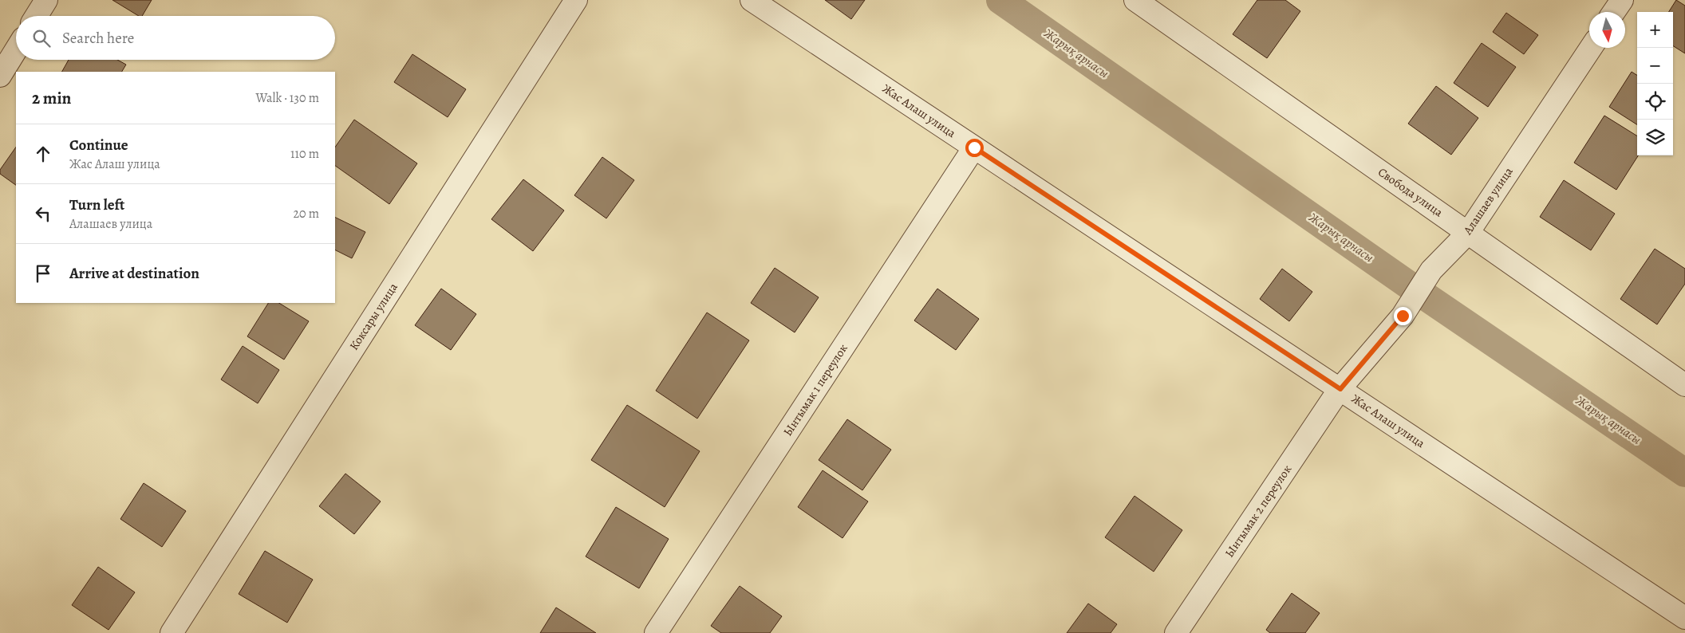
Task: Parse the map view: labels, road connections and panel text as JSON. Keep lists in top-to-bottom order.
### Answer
{
  "streets": {
    "street": [
      "Жас Алаш улица",
      "Свобода улица",
      "Алашаев улица",
      "Коксары улица",
      "Ынтымак 1 переулок",
      "Ынтымак 2 переулок"
    ]
  },
  "crossings": [
    ["Жас Алаш улица", "Алашаев улица"],
    ["Жас Алаш улица", "Ынтымак 1 переулок"],
    ["Жас Алаш улица", "Ынтымак 2 переулок"],
    ["Свобода улица", "Алашаев улица"],
    ["Алашаев улица", "Ынтымак 2 переулок"]
  ],
  "water": ["Жарық арнасы"],
  "north": "bottom",
  "page": {
    "map_buttons": ["+", "−"],
    "search": "Search here",
    "heading": ["2 min", "Walk · 130 m"],
    "list": [
      ["Continue", "Жас Алаш улица", "110 m"],
      ["Turn left", "Алашаев улица", "20 m"],
      "Arrive at destination"
    ]
  }
}
